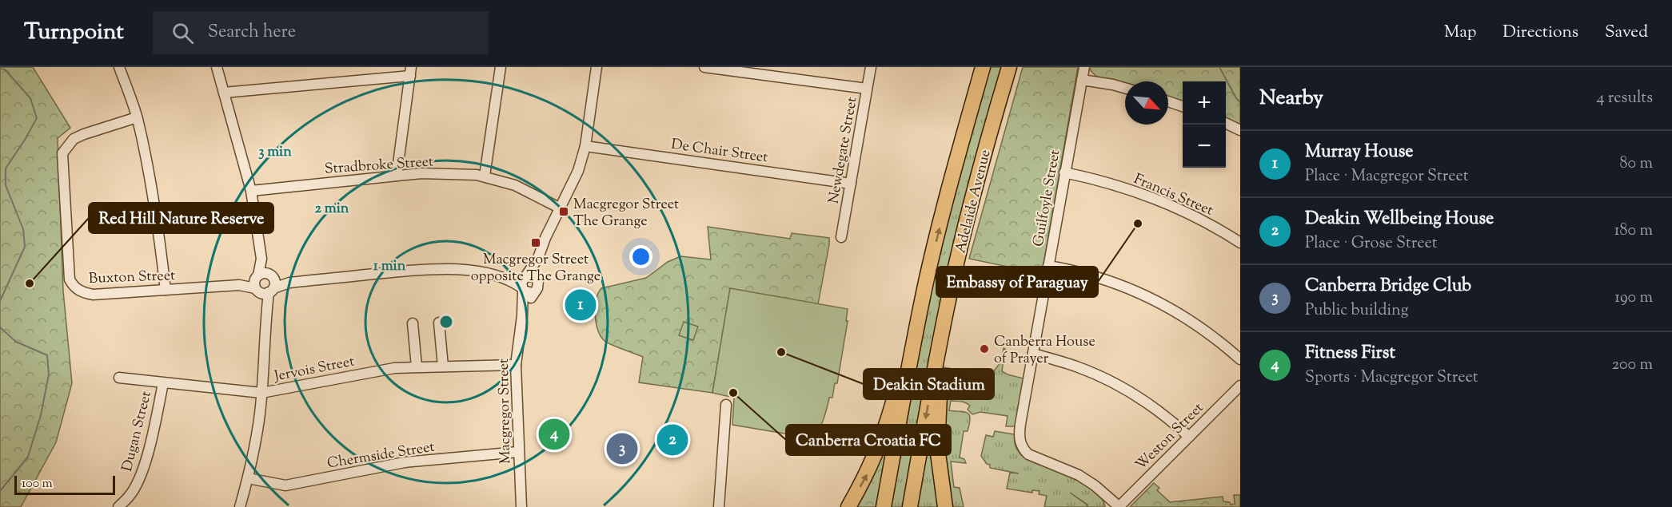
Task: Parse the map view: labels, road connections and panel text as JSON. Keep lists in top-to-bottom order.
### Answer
{
  "streets": {
    "highway": ["Adelaide Avenue"],
    "street": [
      "De Chair Street",
      "Newdegate Street",
      "Stradbroke Street",
      "Francis Street",
      "Guilfoyle Street",
      "Buxton Street",
      "Jervois Street",
      "Macgregor Street",
      "Dugan Street",
      "Weston Street",
      "Chermside Street"
    ]
  },
  "crossings": [
    ["De Chair Street", "Newdegate Street"],
    ["De Chair Street", "Macgregor Street"],
    ["Stradbroke Street", "Macgregor Street"],
    ["Francis Street", "Guilfoyle Street"],
    ["Guilfoyle Street", "Weston Street"],
    ["Jervois Street", "Macgregor Street"],
    ["Jervois Street", "Dugan Street"],
    ["Macgregor Street", "Chermside Street"]
  ],
  "places": {
    "transit": ["Macgregor Street The Grange", "Macgregor Street opposite The Grange"],
    "other": [
      "Embassy of Paraguay",
      "Red Hill Nature Reserve",
      "Canberra House of Prayer",
      "Deakin Stadium",
      "Canberra Croatia FC"
    ]
  },
  "scale_bar": "100 m",
  "north": "bottom right",
  "page": {
    "header": "Turnpoint",
    "search": "Search here",
    "nav": ["Map", "Directions", "Saved"],
    "heading": ["Nearby", "4 results"],
    "map_buttons": ["+", "−"],
    "list": [
      {
        "mark": "1",
        "name": "Murray House",
        "note": "Place · Macgregor Street",
        "value": "80 m"
      },
      {
        "mark": "2",
        "name": "Deakin Wellbeing House",
        "note": "Place · Grose Street",
        "value": "180 m"
      },
      {
        "mark": "3",
        "name": "Canberra Bridge Club",
        "note": "Public building",
        "value": "190 m"
      },
      {
        "mark": "4",
        "name": "Fitness First",
        "note": "Sports · Macgregor Street",
        "value": "200 m"
      }
    ],
    "pins": [
      "1",
      "4",
      "2",
      "3"
    ],
    "scale": "100 m"
  },
  "rings": ["3 min", "2 min", "1 min"]
}
